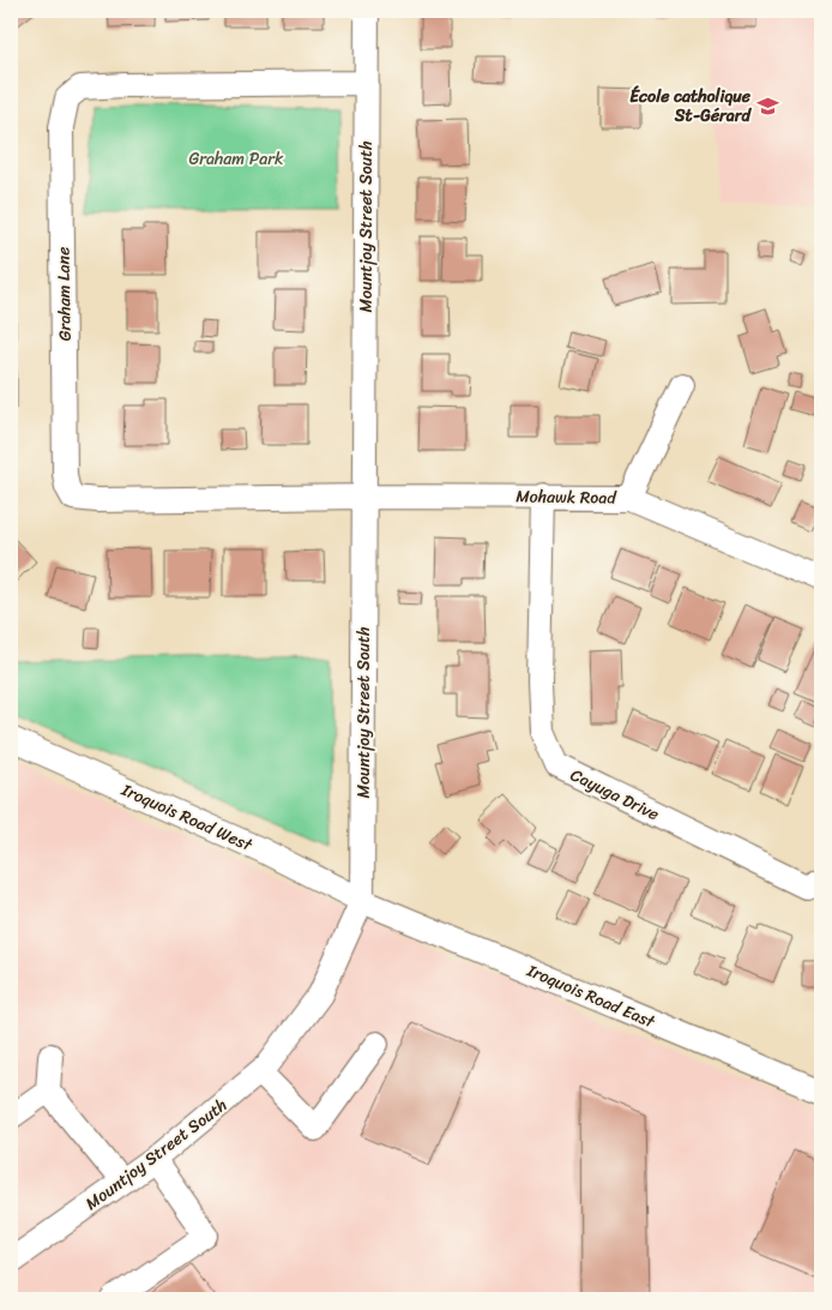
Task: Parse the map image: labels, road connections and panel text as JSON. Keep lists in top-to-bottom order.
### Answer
{
  "streets": {
    "street": [
      "Mountjoy Street South",
      "Graham Lane",
      "Mohawk Road",
      "Cayuga Drive",
      "Iroquois Road West",
      "Iroquois Road East"
    ]
  },
  "crossings": [
    ["Mountjoy Street South", "Graham Lane"],
    ["Mountjoy Street South", "Mohawk Road"],
    ["Mountjoy Street South", "Iroquois Road West"],
    ["Mountjoy Street South", "Iroquois Road East"],
    ["Graham Lane", "Mohawk Road"],
    ["Mohawk Road", "Cayuga Drive"],
    ["Iroquois Road West", "Iroquois Road East"]
  ],
  "parks": ["Graham Park"],
  "places": {
    "school or university": ["École catholique St-Gérard"]
  }
}
